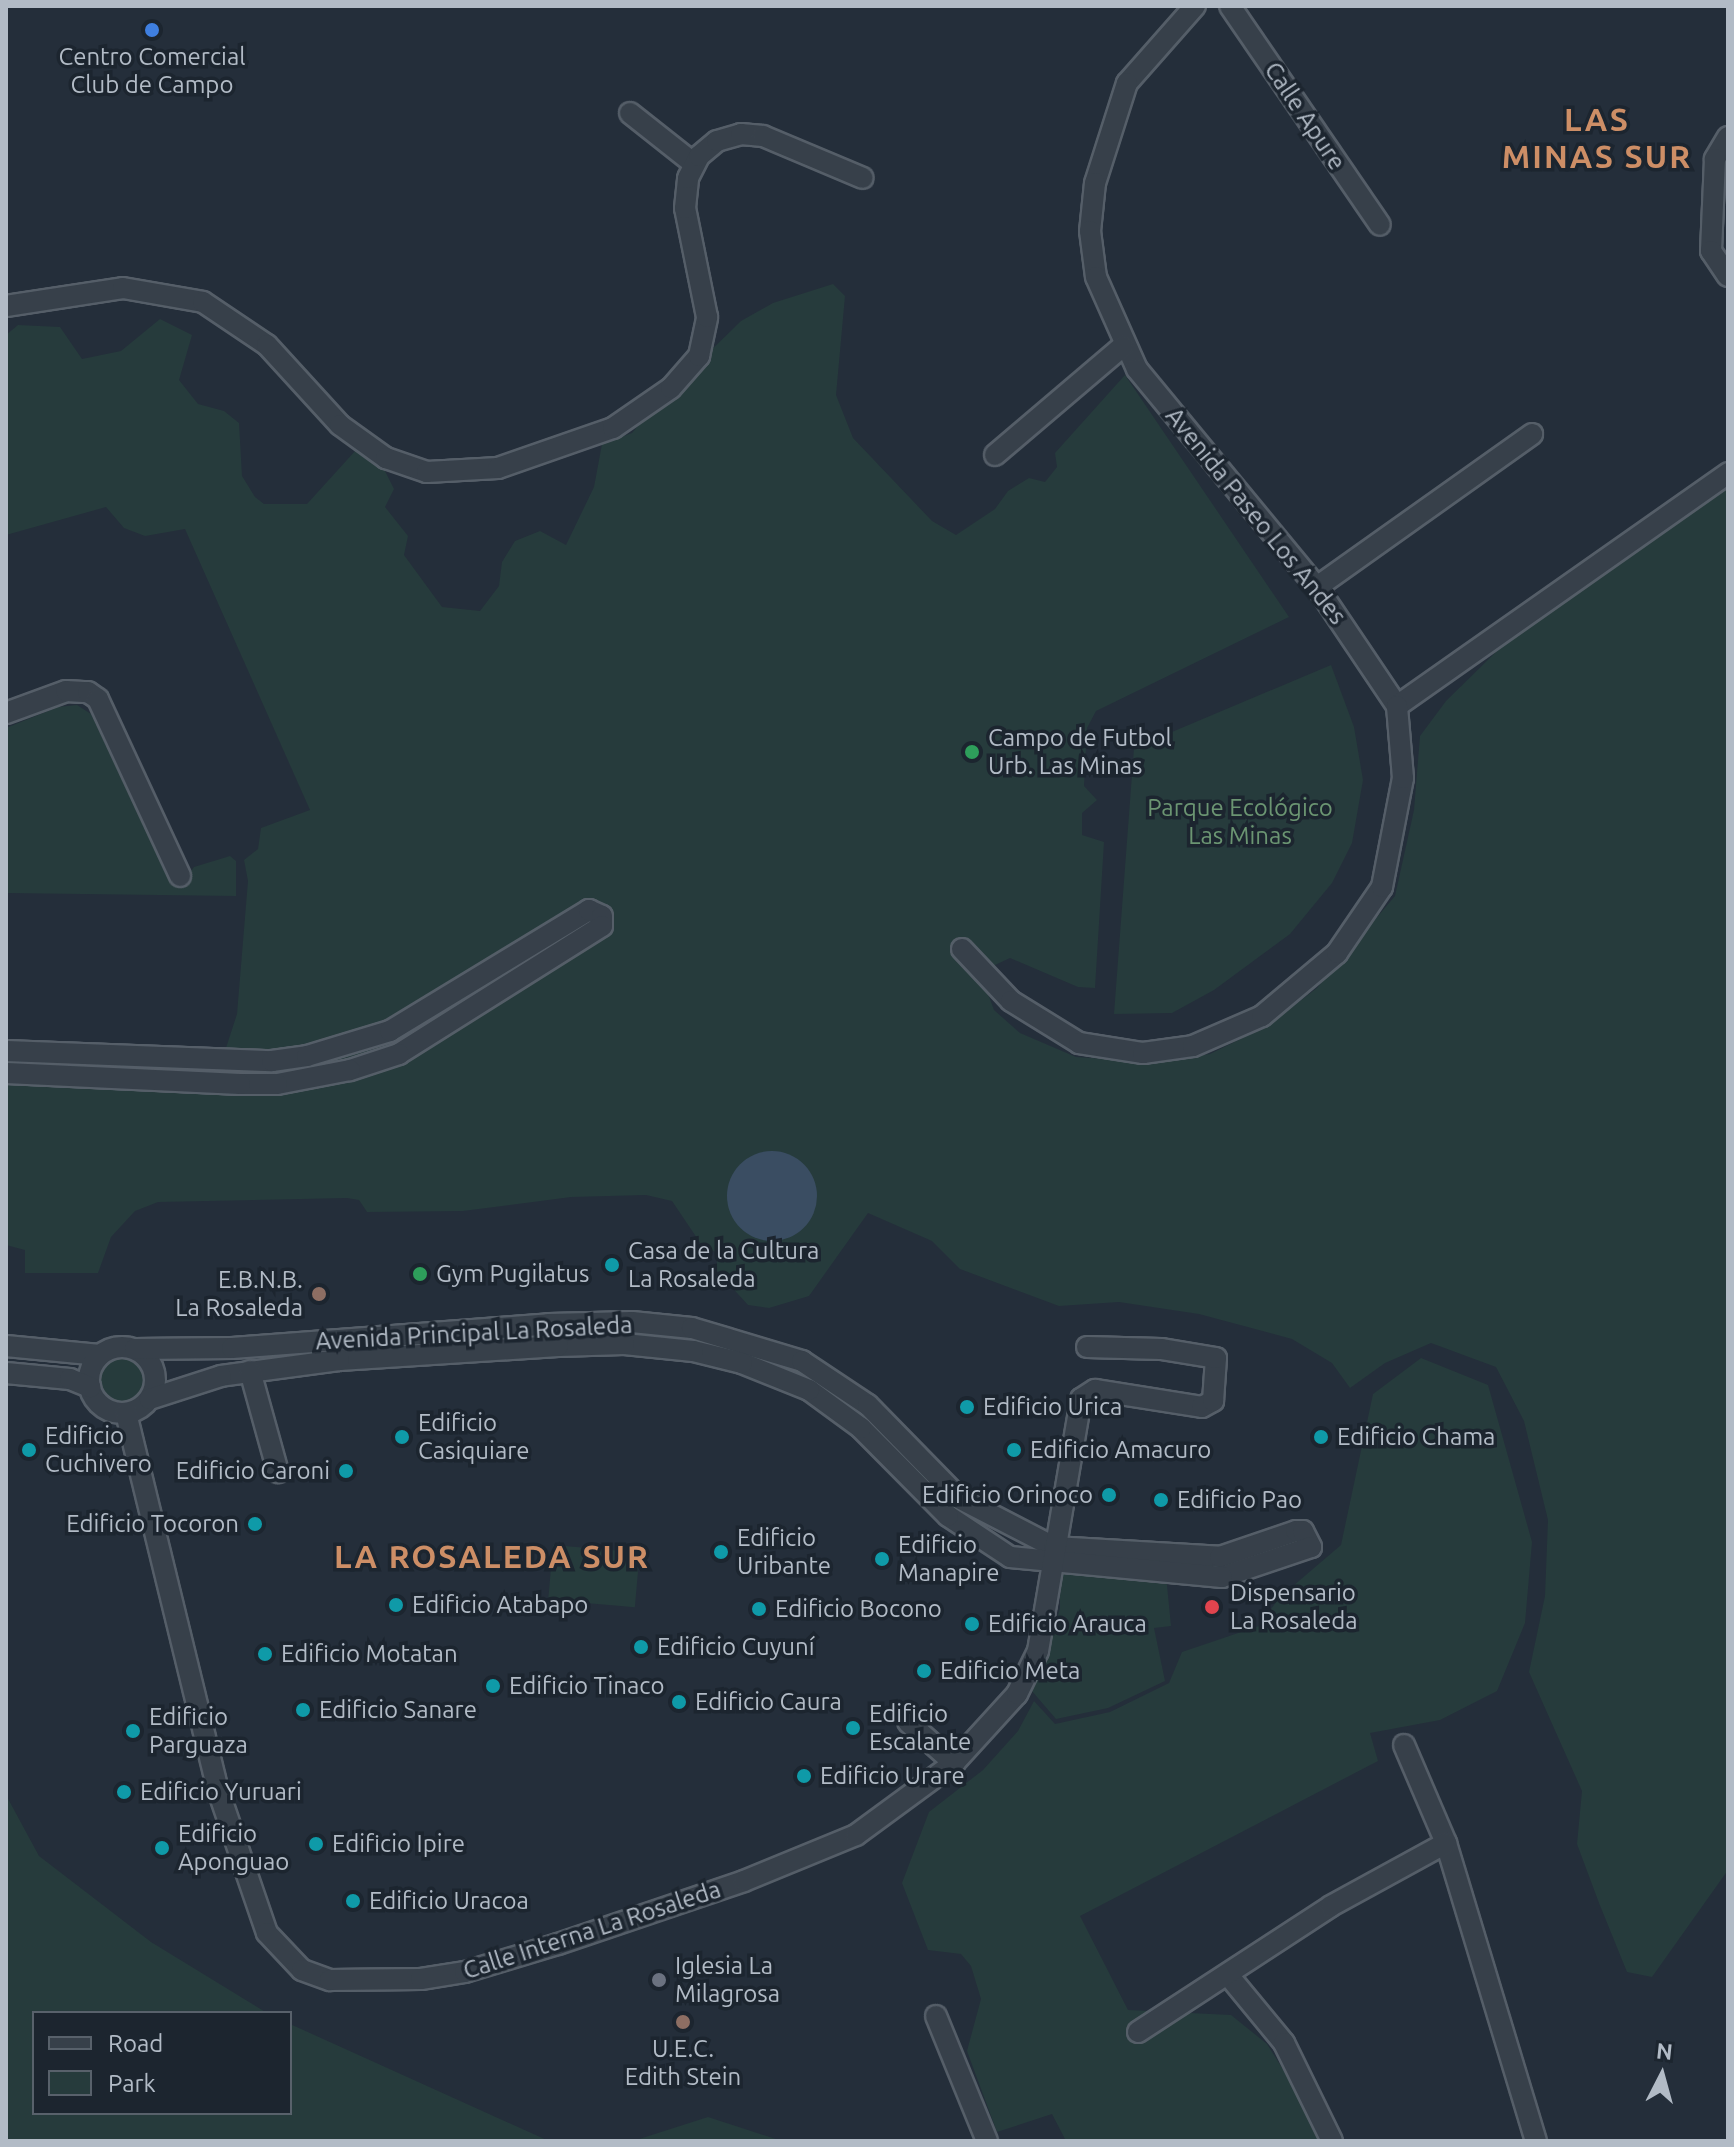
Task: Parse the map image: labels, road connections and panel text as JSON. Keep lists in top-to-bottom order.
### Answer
{
  "streets": {
    "street": [
      "Calle Apure",
      "Avenida Paseo Los Andes",
      "Avenida Principal La Rosaleda",
      "Calle Interna La Rosaleda"
    ]
  },
  "crossings": [
    ["Avenida Principal La Rosaleda", "Calle Interna La Rosaleda"]
  ],
  "districts": ["LAS MINAS SUR", "LA ROSALEDA SUR"],
  "parks": ["Parque Ecológico Las Minas"],
  "places": [
    "Centro Comercial Club de Campo",
    "Campo de Futbol Urb. Las Minas",
    "Casa de la Cultura La Rosaleda",
    "Gym Pugilatus",
    "E.B.N.B. La Rosaleda",
    "Edificio Urica",
    "Edificio Casiquiare",
    "Edificio Chama",
    "Edificio Cuchivero",
    "Edificio Amacuro",
    "Edificio Caroni",
    "Edificio Orinoco",
    "Edificio Pao",
    "Edificio Tocoron",
    "Edificio Uribante",
    "Edificio Manapire",
    "Edificio Atabapo",
    "Dispensario La Rosaleda",
    "Edificio Bocono",
    "Edificio Arauca",
    "Edificio Cuyuní",
    "Edificio Motatan",
    "Edificio Meta",
    "Edificio Tinaco",
    "Edificio Caura",
    "Edificio Sanare",
    "Edificio Escalante",
    "Edificio Parguaza",
    "Edificio Urare",
    "Edificio Yuruari",
    "Edificio Ipire",
    "Edificio Aponguao",
    "Edificio Uracoa",
    "Iglesia La Milagrosa",
    "U.E.C. Edith Stein"
  ],
  "legend": ["Road", "Park"],
  "north": "top"
}
